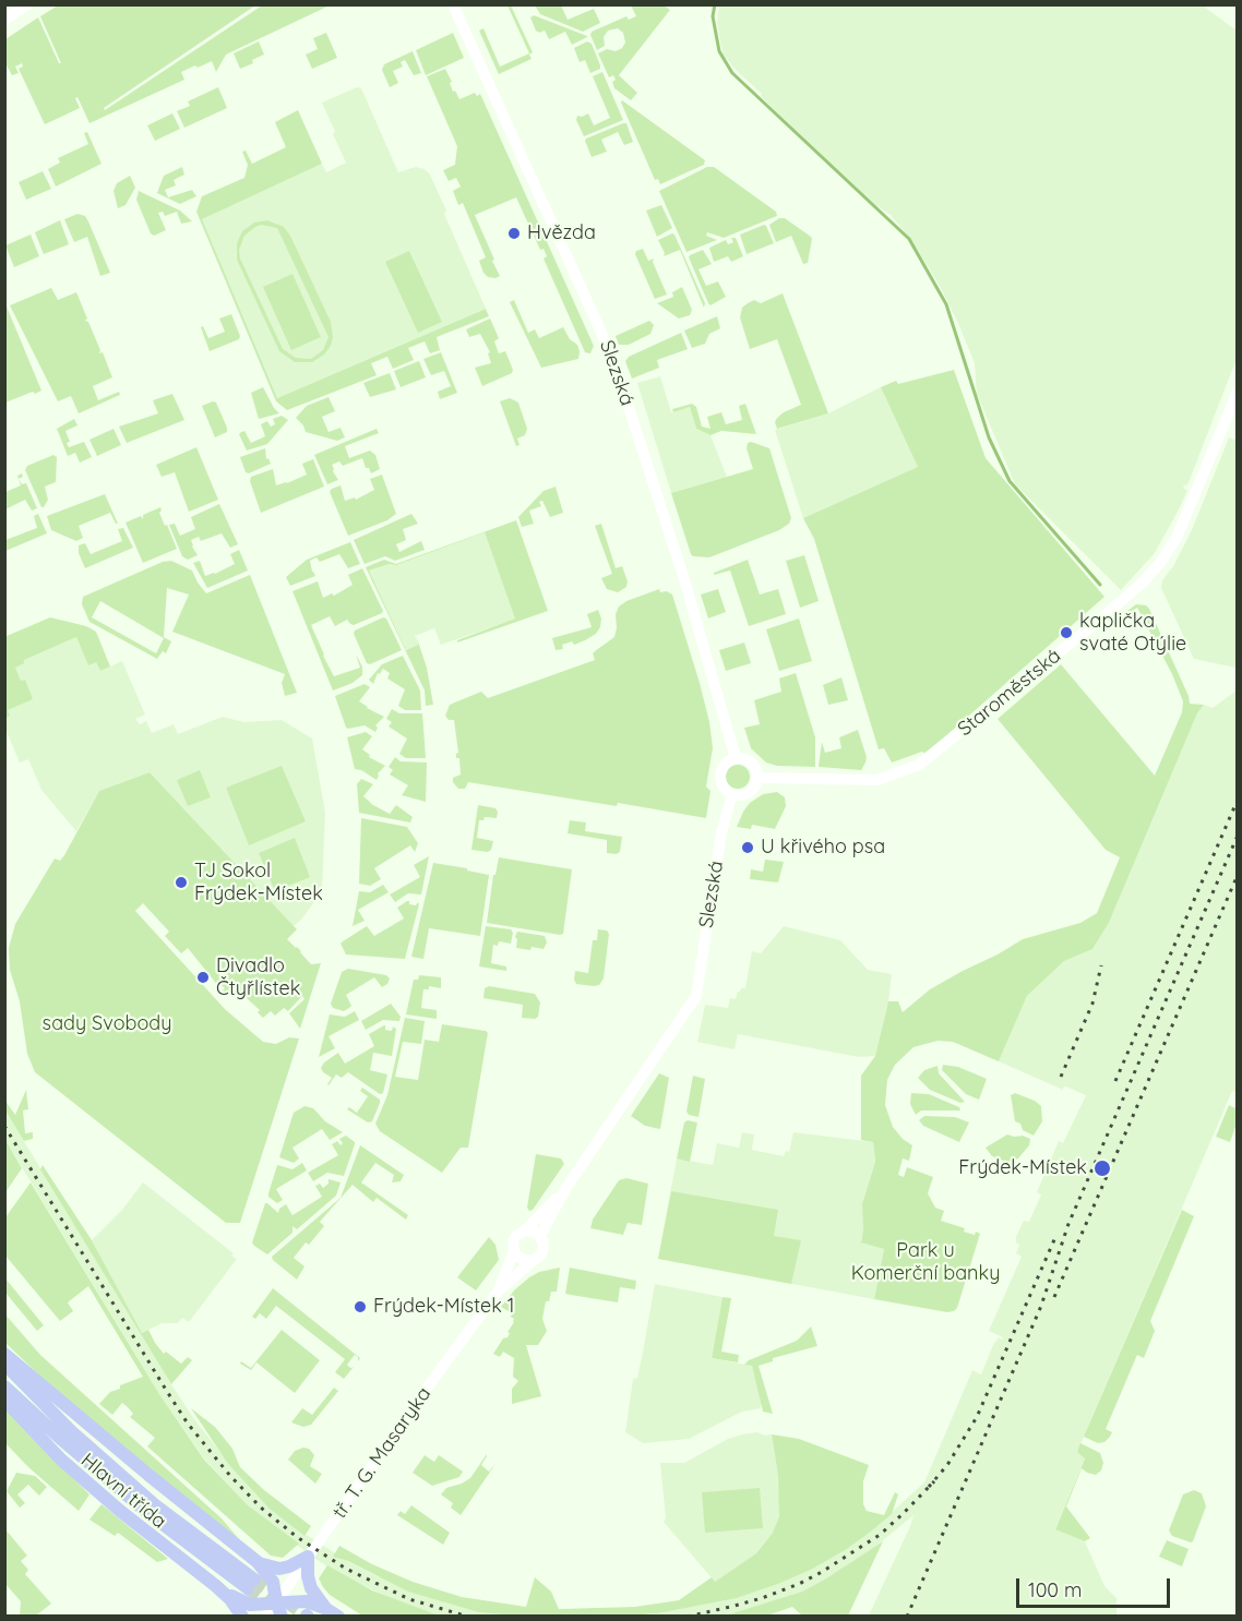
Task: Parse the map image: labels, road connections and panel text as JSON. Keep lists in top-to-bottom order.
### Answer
{
  "streets": {
    "main road": [
      "Slezská",
      "Staroměstská",
      "tř. T. G. Masaryka",
      "Hlavní třída"
    ]
  },
  "crossings": [
    ["Slezská", "Staroměstská"]
  ],
  "parks": ["sady Svobody", "Park u Komerční banky"],
  "places": [
    "Hvězda",
    "kaplička svaté Otýlie",
    "U křivého psa",
    "TJ Sokol Frýdek-Místek",
    "Divadlo Čtyřlístek",
    "Frýdek-Místek",
    "Frýdek-Místek 1"
  ],
  "scale_bar": "100 m"
}
